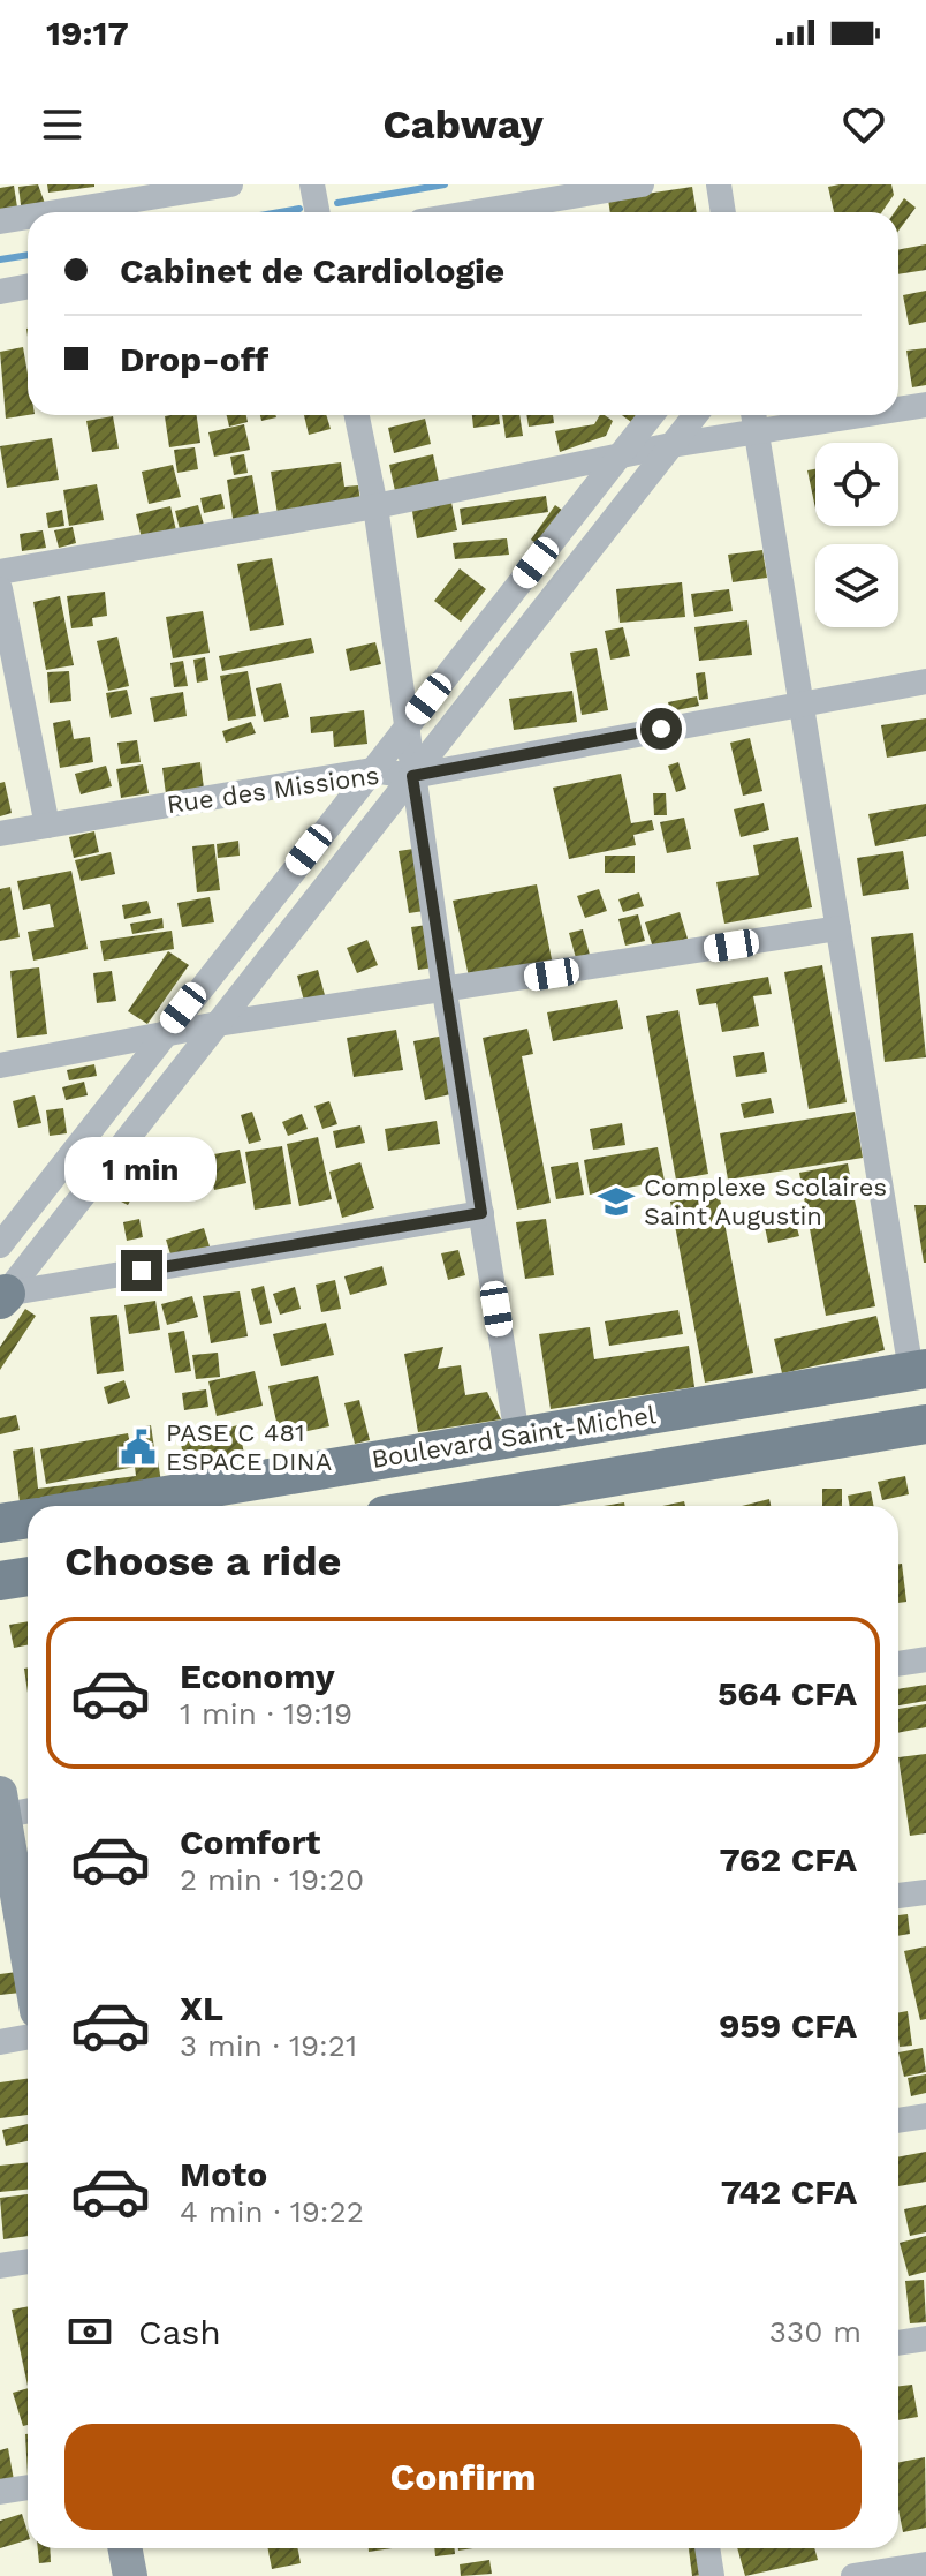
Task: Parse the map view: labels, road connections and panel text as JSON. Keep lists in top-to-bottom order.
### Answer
{
  "streets": {
    "main road": ["Boulevard Saint-Michel"],
    "street": ["Rue des Missions"]
  },
  "places": {
    "school or university": ["Complexe Scolaires Saint Augustin"],
    "public building": ["PASE C 481 ESPACE DINA"]
  },
  "page": {
    "status": "19:17",
    "header": "Cabway",
    "banner": ["Cabinet de Cardiologie", "Drop-off"],
    "bubble": "1 min",
    "heading": "Choose a ride",
    "list": [
      {
        "name": "Economy",
        "note": "1 min · 19:19",
        "value": "564 CFA"
      },
      {
        "name": "Comfort",
        "note": "2 min · 19:20",
        "value": "762 CFA"
      },
      {
        "name": "XL",
        "note": "3 min · 19:21",
        "value": "959 CFA"
      },
      {
        "name": "Moto",
        "note": "4 min · 19:22",
        "value": "742 CFA"
      }
    ],
    "pay": ["Cash", "330 m"],
    "buttons": "Confirm"
  }
}
